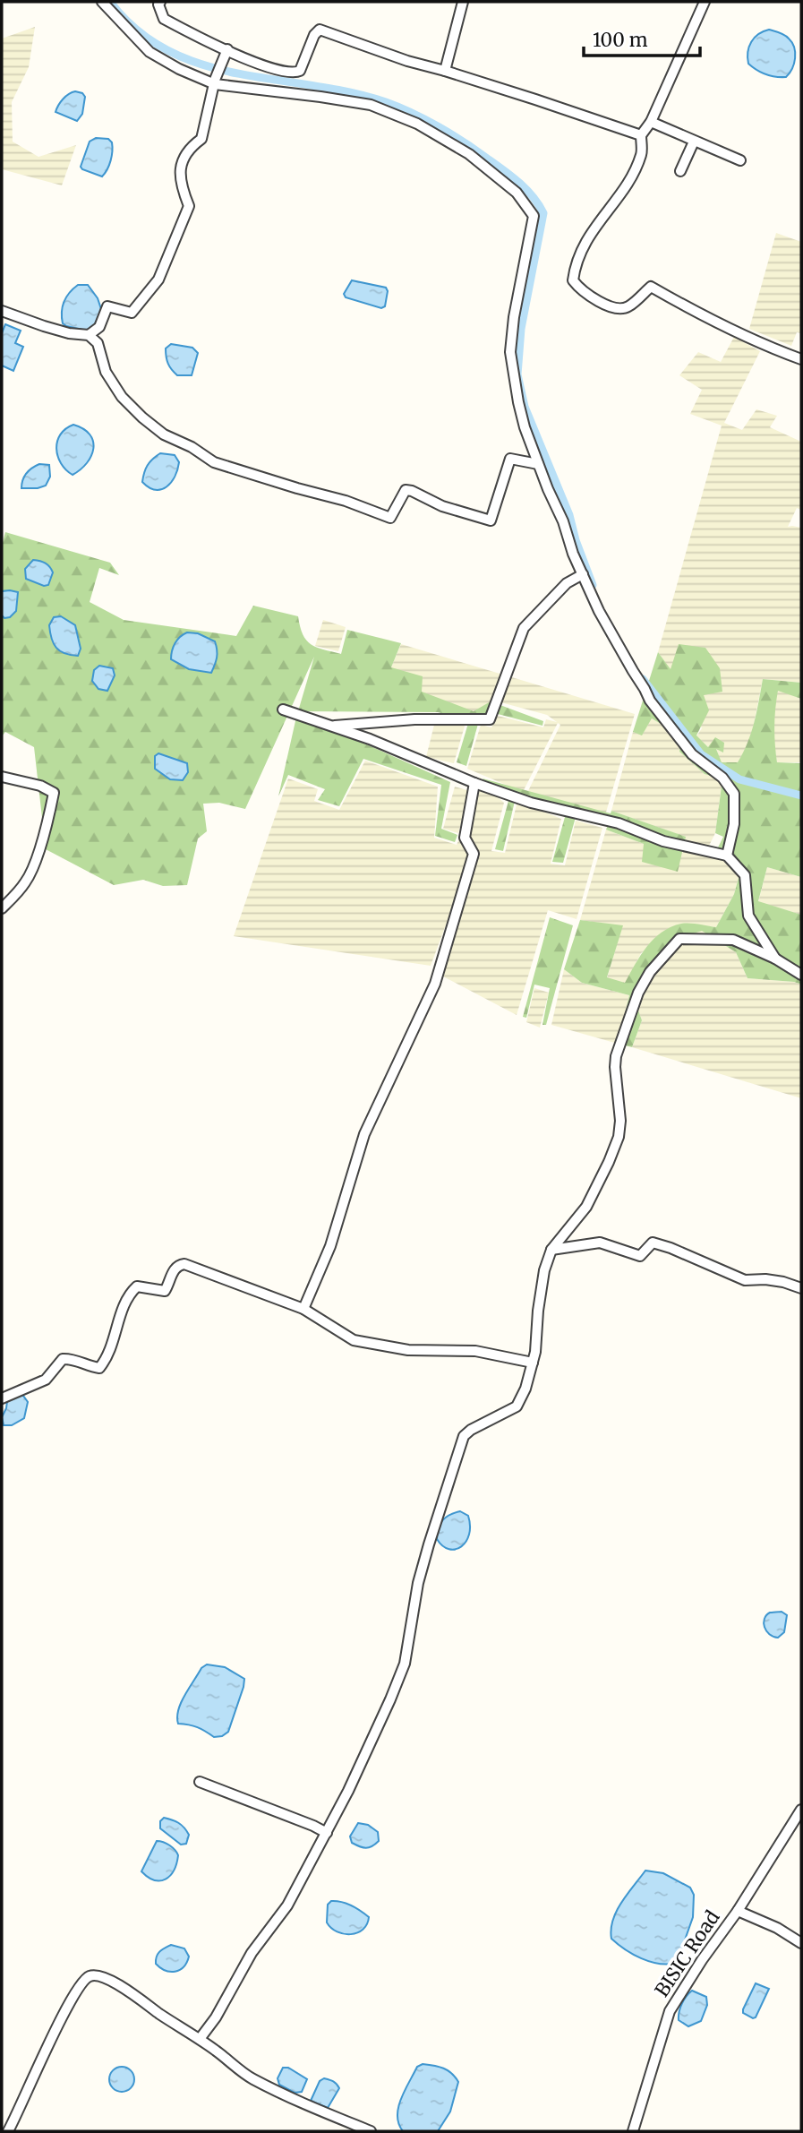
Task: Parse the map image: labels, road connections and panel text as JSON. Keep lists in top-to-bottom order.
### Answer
{
  "streets": {
    "street": ["BISIC Road"]
  },
  "scale_bar": "100 m"
}
